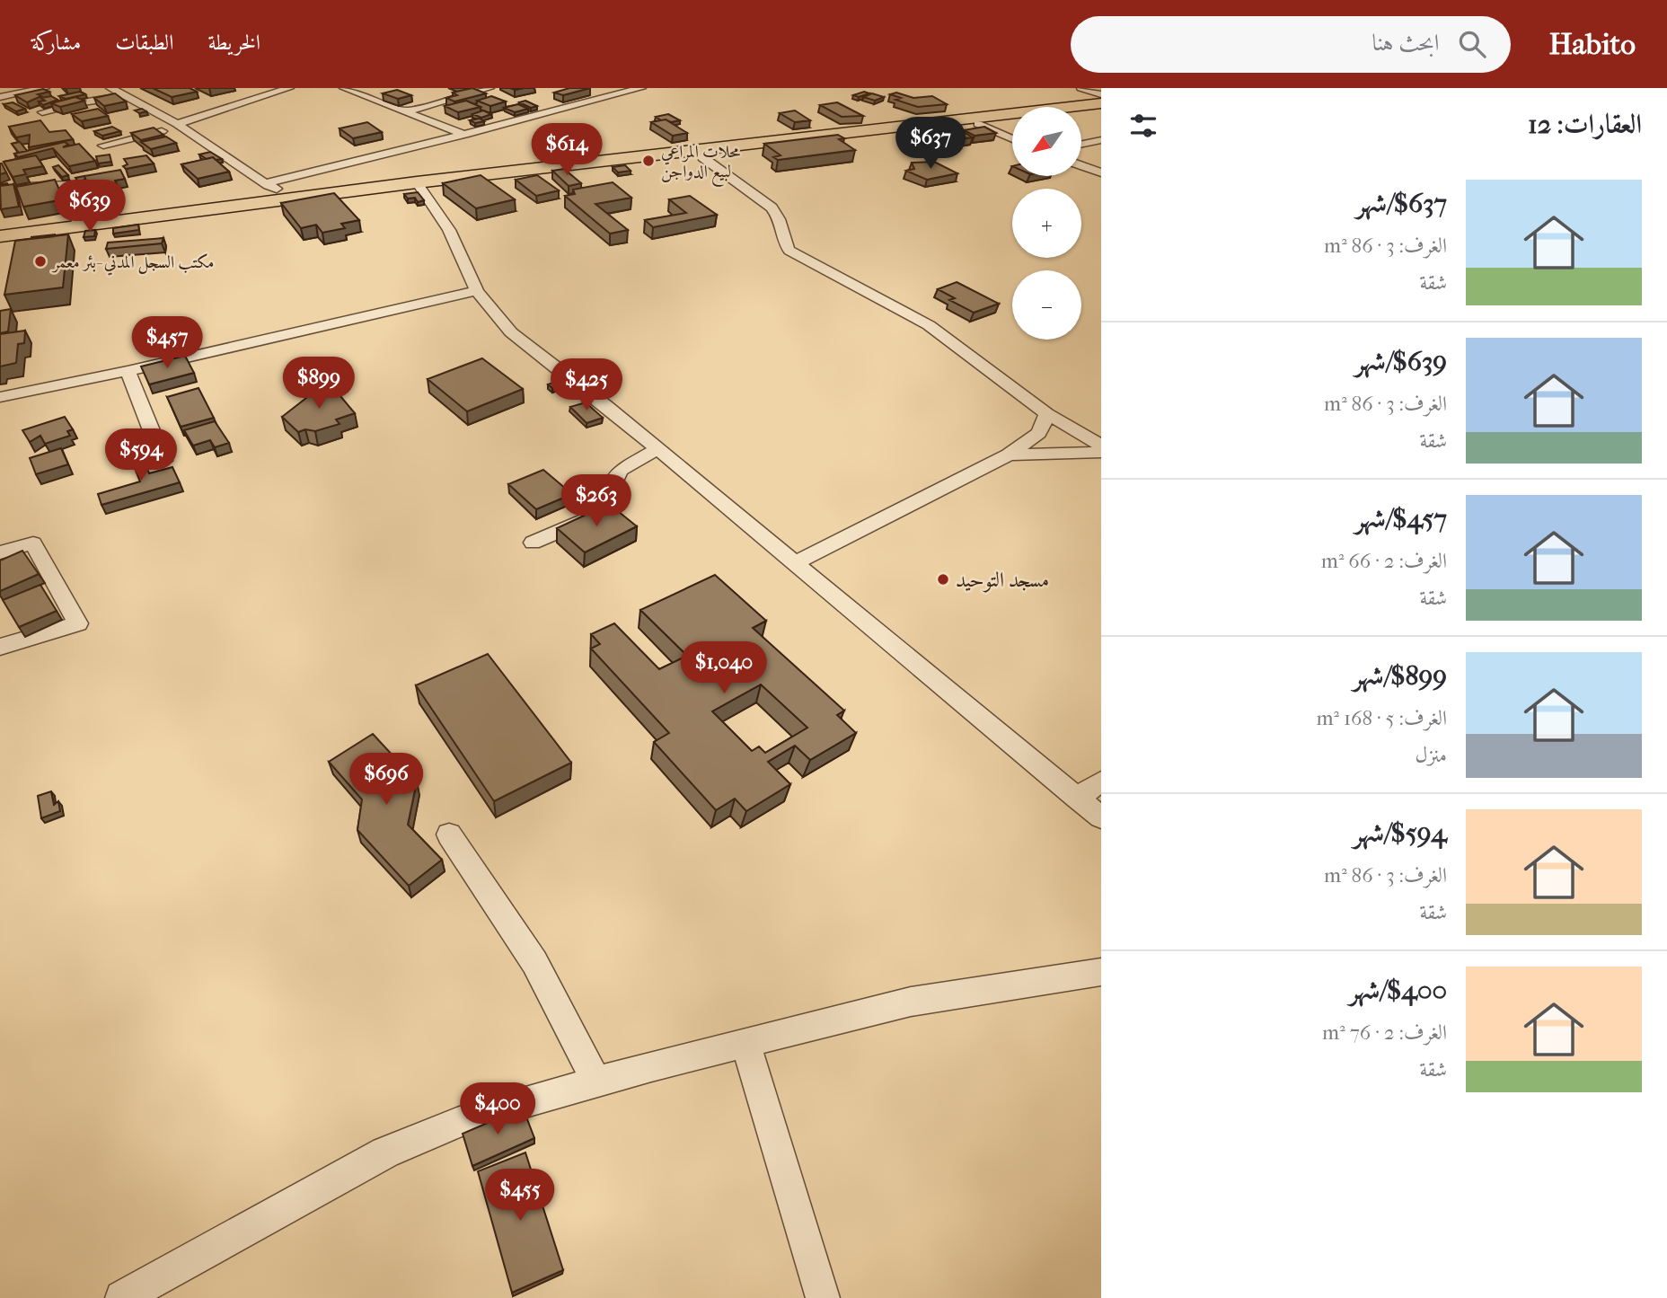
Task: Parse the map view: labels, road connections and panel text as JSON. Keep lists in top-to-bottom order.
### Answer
{
  "places": ["محلات المراعي لبيع الدواجن", "مكتب السجل المدني -بئر معمر", "مسجد التوحيد"],
  "north": "bottom left",
  "page": {
    "header": "Habito",
    "search": "ابحث هنا",
    "nav": ["الخريطة", "الطبقات", "مشاركة"],
    "heading": "العقارات: 12",
    "map_buttons": ["+", "−"],
    "price": [
      "$637",
      "$614",
      "$639",
      "$457",
      "$899",
      "$425",
      "$594",
      "$263",
      "$1,040",
      "$696",
      "$400",
      "$455"
    ],
    "list": [
      {
        "name": "$637/شهر",
        "note": "الغرف: 3 · 86 m² · شقة"
      },
      {
        "name": "$639/شهر",
        "note": "الغرف: 3 · 86 m² · شقة"
      },
      {
        "name": "$457/شهر",
        "note": "الغرف: 2 · 66 m² · شقة"
      },
      {
        "name": "$899/شهر",
        "note": "الغرف: 5 · 168 m² · منزل"
      },
      {
        "name": "$594/شهر",
        "note": "الغرف: 3 · 86 m² · شقة"
      },
      {
        "name": "$400/شهر",
        "note": "الغرف: 2 · 76 m² · شقة"
      }
    ]
  }
}
